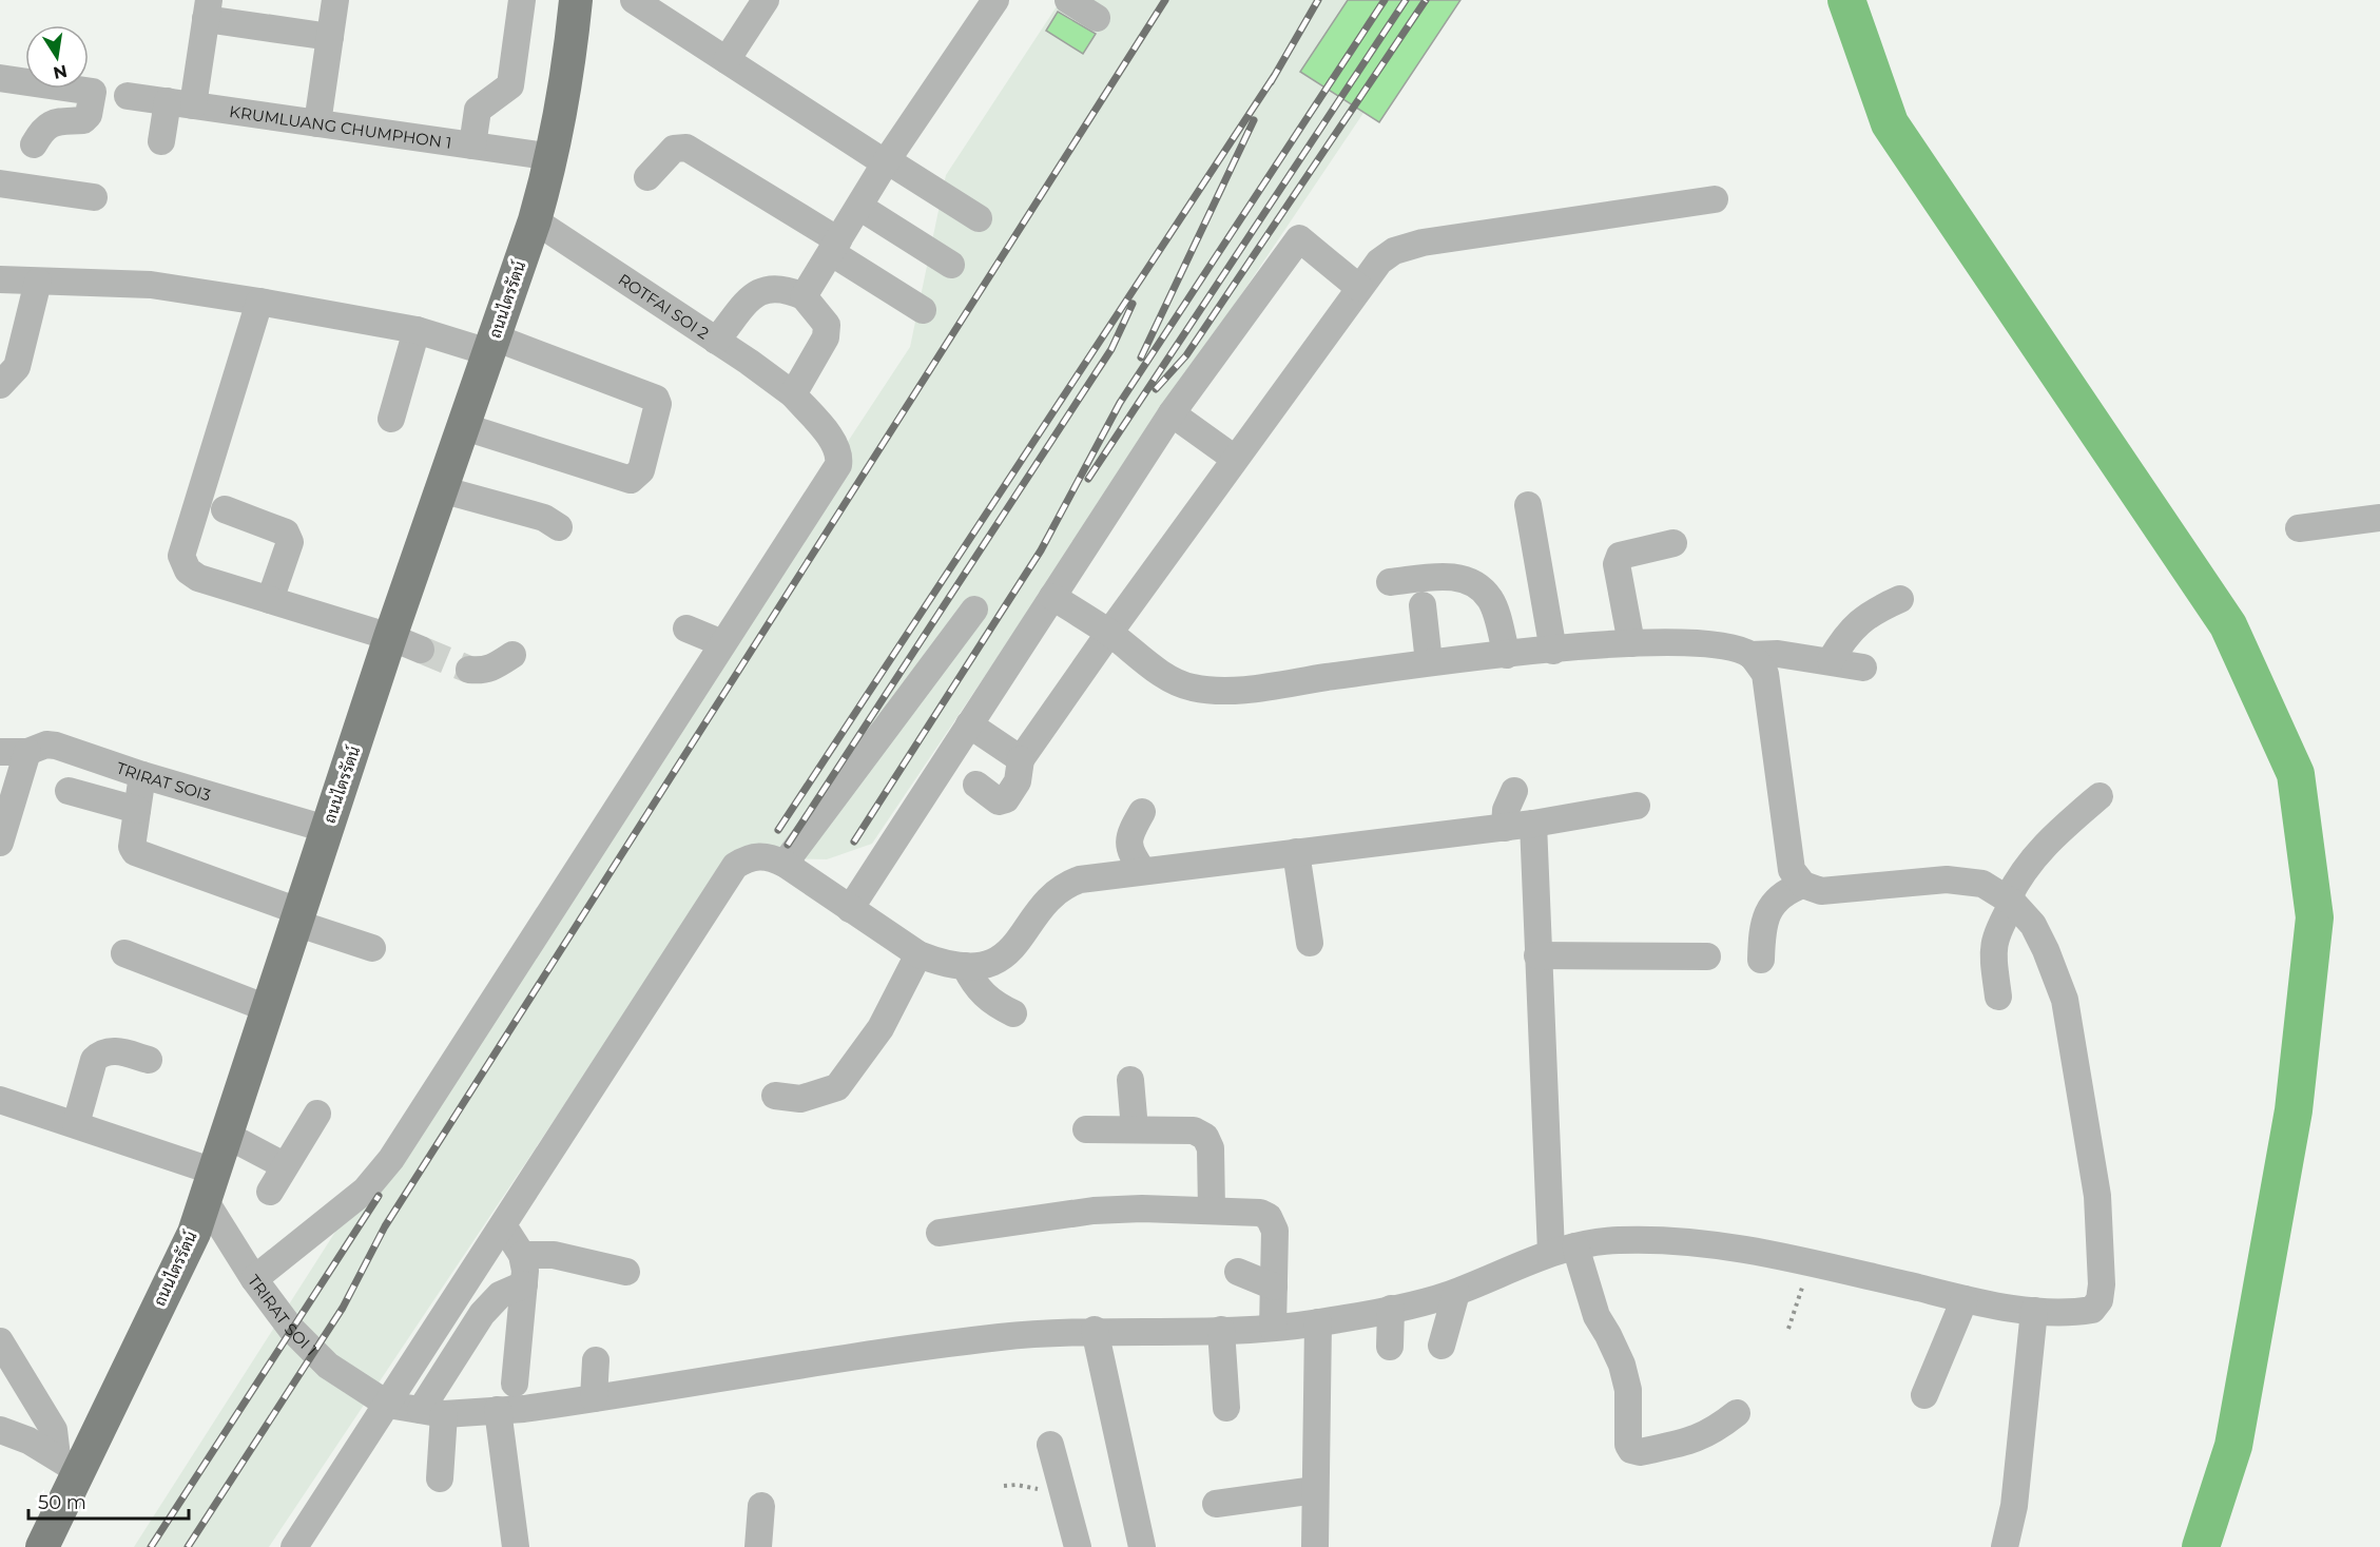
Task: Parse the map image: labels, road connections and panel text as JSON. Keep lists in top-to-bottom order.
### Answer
{
  "streets": {
    "main road": ["ถนนไตรรัตน์"],
    "street": [
      "KRUMLUANG CHUMPHON 1",
      "ROTFAI SOI 2",
      "TRIRAT SOI3",
      "TRIRAT SOI 1"
    ]
  },
  "crossings": [
    ["KRUMLUANG CHUMPHON 1", "ถนนไตรรัตน์"],
    ["ถนนไตรรัตน์", "ROTFAI SOI 2"],
    ["ถนนไตรรัตน์", "TRIRAT SOI3"],
    ["ถนนไตรรัตน์", "TRIRAT SOI 1"],
    ["ROTFAI SOI 2", "TRIRAT SOI 1"]
  ],
  "scale_bar": "50 m",
  "north": "bottom"
}
